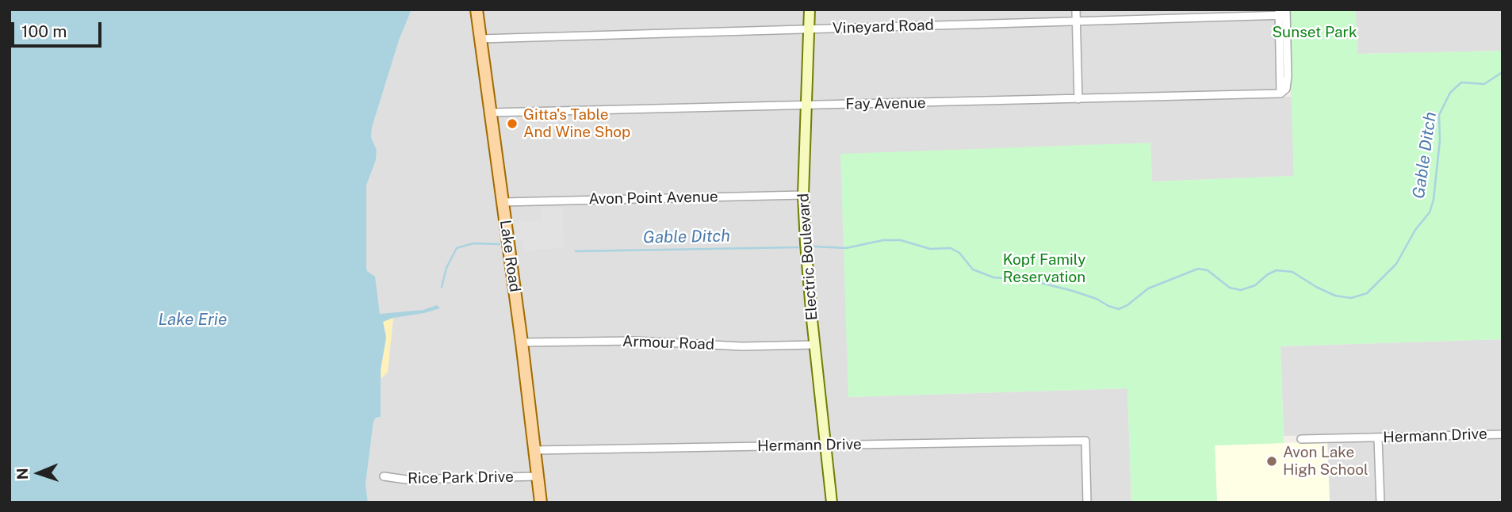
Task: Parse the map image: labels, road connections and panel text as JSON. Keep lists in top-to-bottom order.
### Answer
{
  "streets": {
    "main road": ["Lake Road"],
    "street": [
      "Vineyard Road",
      "Fay Avenue",
      "Avon Point Avenue",
      "Electric Boulevard",
      "Armour Road",
      "Hermann Drive",
      "Rice Park Drive"
    ]
  },
  "crossings": [
    ["Vineyard Road", "Fay Avenue"],
    ["Vineyard Road", "Lake Road"],
    ["Vineyard Road", "Electric Boulevard"],
    ["Fay Avenue", "Lake Road"],
    ["Fay Avenue", "Electric Boulevard"],
    ["Avon Point Avenue", "Lake Road"],
    ["Avon Point Avenue", "Electric Boulevard"],
    ["Lake Road", "Armour Road"],
    ["Lake Road", "Hermann Drive"],
    ["Lake Road", "Rice Park Drive"],
    ["Electric Boulevard", "Armour Road"],
    ["Electric Boulevard", "Hermann Drive"]
  ],
  "water": ["Gable Ditch", "Lake Erie"],
  "parks": ["Sunset Park", "Kopf Family Reservation"],
  "places": ["Gitta's Table And Wine Shop", "Avon Lake High School"],
  "scale_bar": "100 m",
  "north": "left"
}
